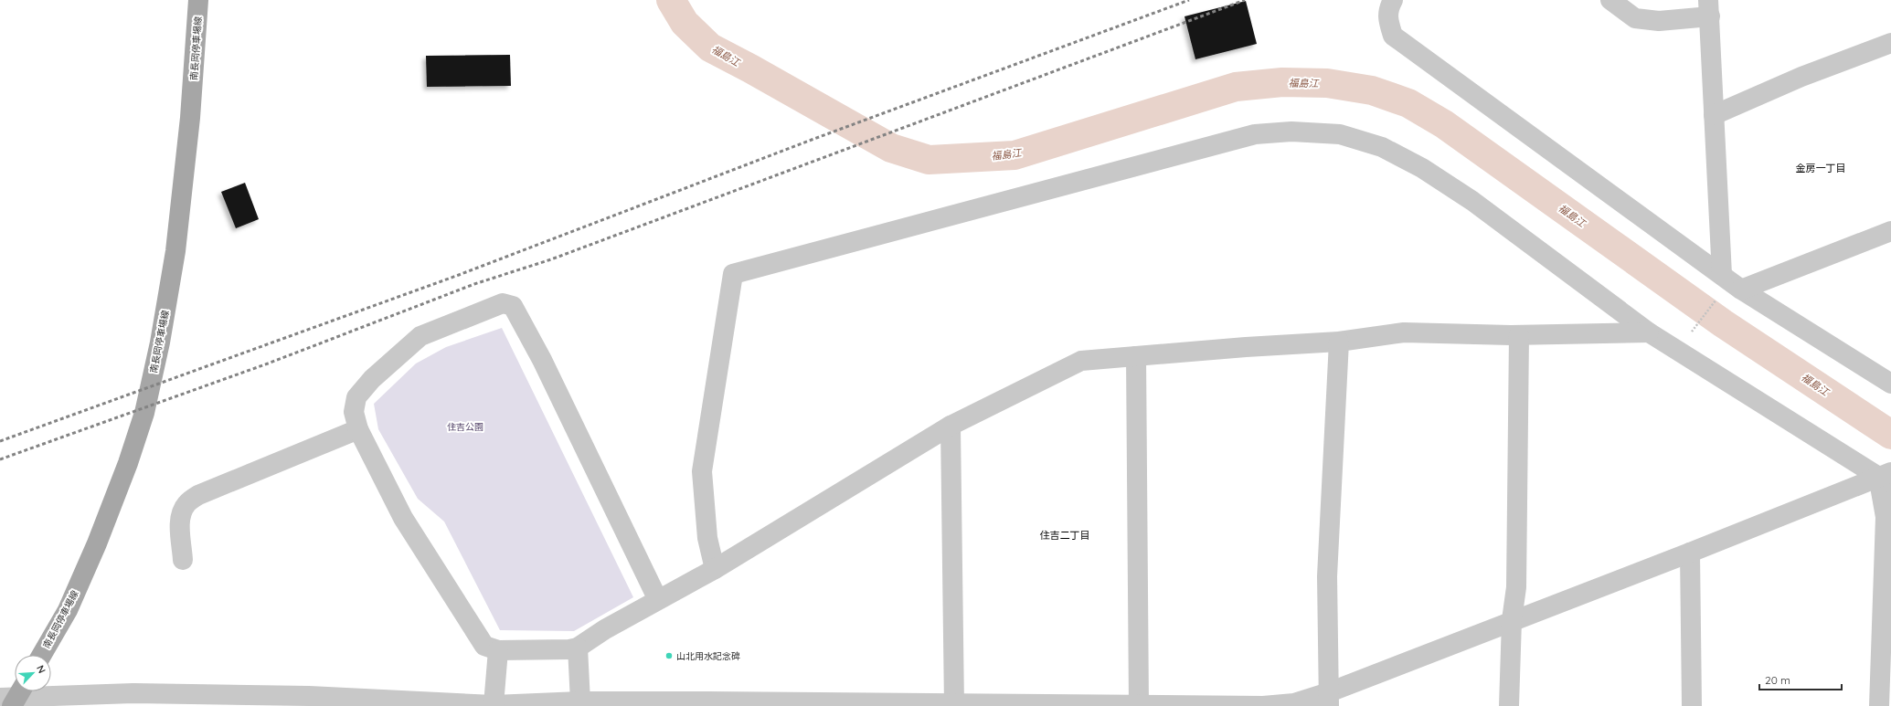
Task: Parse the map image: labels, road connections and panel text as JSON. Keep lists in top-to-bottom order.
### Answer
{
  "streets": {
    "main road": ["南長岡停車場線"]
  },
  "districts": ["金房一丁目", "住吉二丁目"],
  "water": ["福島江"],
  "parks": ["住吉公園"],
  "places": ["山北用水記念碑"],
  "scale_bar": "20 m",
  "north": "top right"
}
